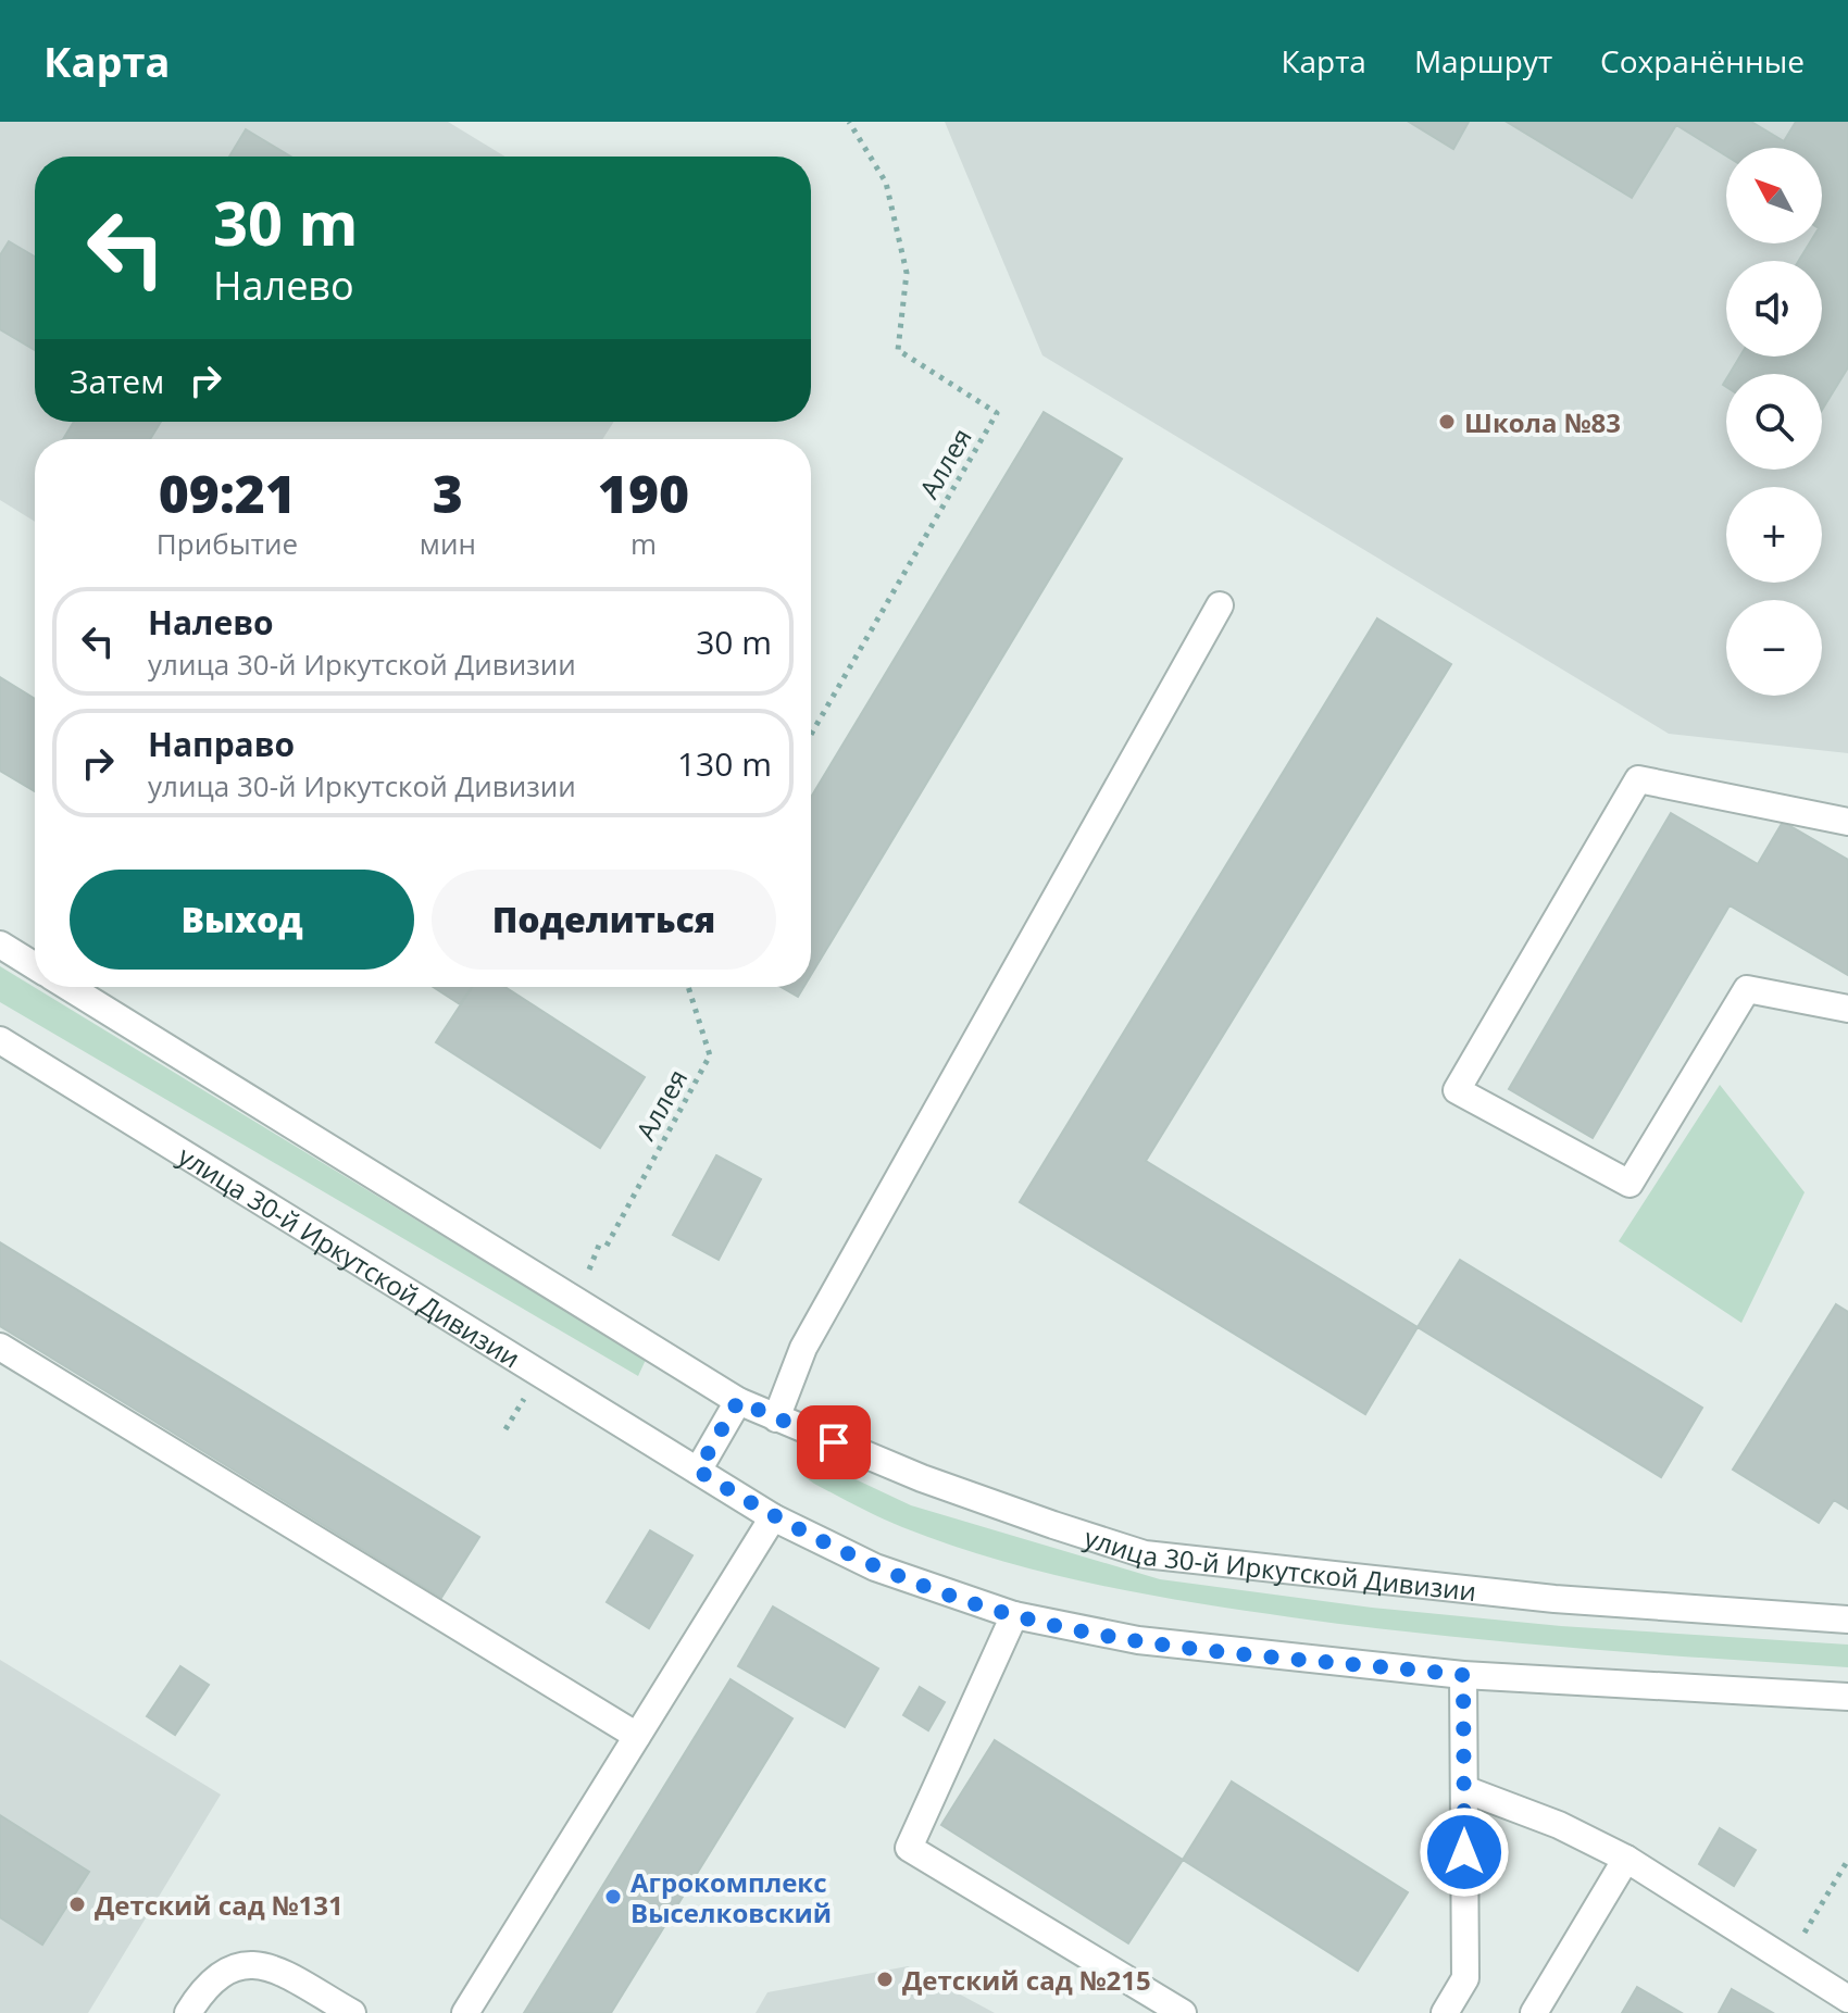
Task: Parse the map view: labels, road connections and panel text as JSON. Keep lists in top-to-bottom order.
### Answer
{
  "streets": {
    "street": ["улица 30-й Иркутской Дивизии"],
    "path": ["Аллея"]
  },
  "crossings": [
    ["Аллея", "улица 30-й Иркутской Дивизии"]
  ],
  "places": [
    "Школа №83",
    "Агрокомплекс Выселковский",
    "Детский сад №131",
    "Детский сад №215"
  ],
  "north": "top left",
  "page": {
    "header": "Карта",
    "nav": ["Карта", "Маршрут", "Сохранённые"],
    "map_buttons": ["+", "−"],
    "turn": ["30 m", "Налево"],
    "then": "Затем",
    "eta": [
      "09:21",
      "Прибытие",
      "3",
      "мин",
      "190",
      "m"
    ],
    "list": [
      {
        "name": "Налево",
        "note": "улица 30-й Иркутской Дивизии",
        "value": "30 m"
      },
      {
        "name": "Направо",
        "note": "улица 30-й Иркутской Дивизии",
        "value": "130 m"
      }
    ],
    "buttons": ["Выход", "Поделиться"]
  }
}
